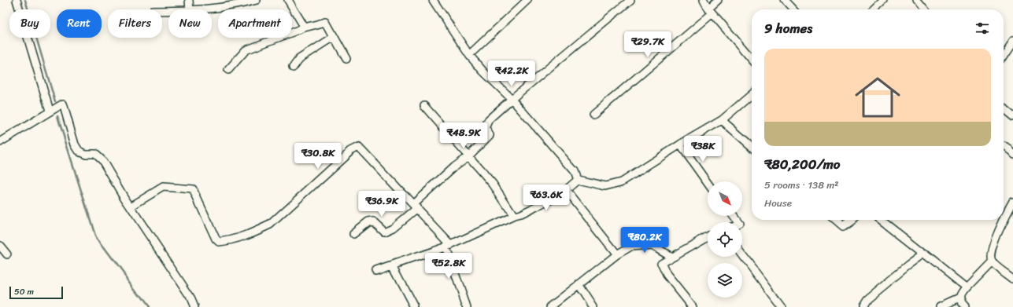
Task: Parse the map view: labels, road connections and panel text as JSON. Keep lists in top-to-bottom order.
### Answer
{
  "scale_bar": "50 m",
  "north": "bottom right",
  "page": {
    "chip": [
      "Buy",
      "Rent",
      "Filters",
      "New",
      "Apartment"
    ],
    "heading": "9 homes",
    "price": [
      "₹29.7K",
      "₹42.2K",
      "₹48.9K",
      "₹38K",
      "₹30.8K",
      "₹63.6K",
      "₹36.9K",
      "₹80.2K",
      "₹52.8K"
    ],
    "list": [
      {
        "name": "₹80,200/mo",
        "note": "5 rooms · 138 m² · House"
      }
    ],
    "scale": "50 m"
  }
}
